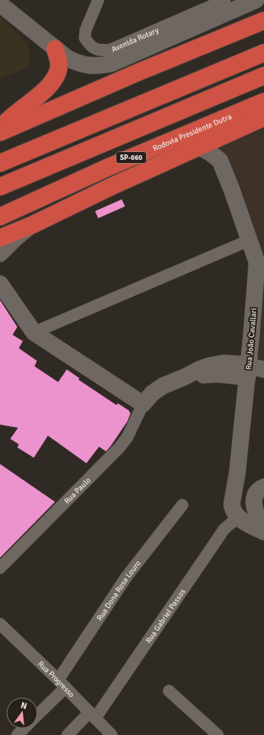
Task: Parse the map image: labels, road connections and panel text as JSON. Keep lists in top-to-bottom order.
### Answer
{
  "streets": {
    "highway": ["Rodovia Presidente Dutra", "SP-060"],
    "street": [
      "Avenida Rotary",
      "Rua João Cavallari",
      "Rua Paulo",
      "Rua Dona Rosa Louro",
      "Rua Gabriel Passos",
      "Rua Progresso"
    ]
  },
  "crossings": [
    ["Rua João Cavallari", "Rua Gabriel Passos"],
    ["Rua Dona Rosa Louro", "Rua Progresso"],
    ["Rua Gabriel Passos", "Rua Progresso"]
  ],
  "north": "top"
}
